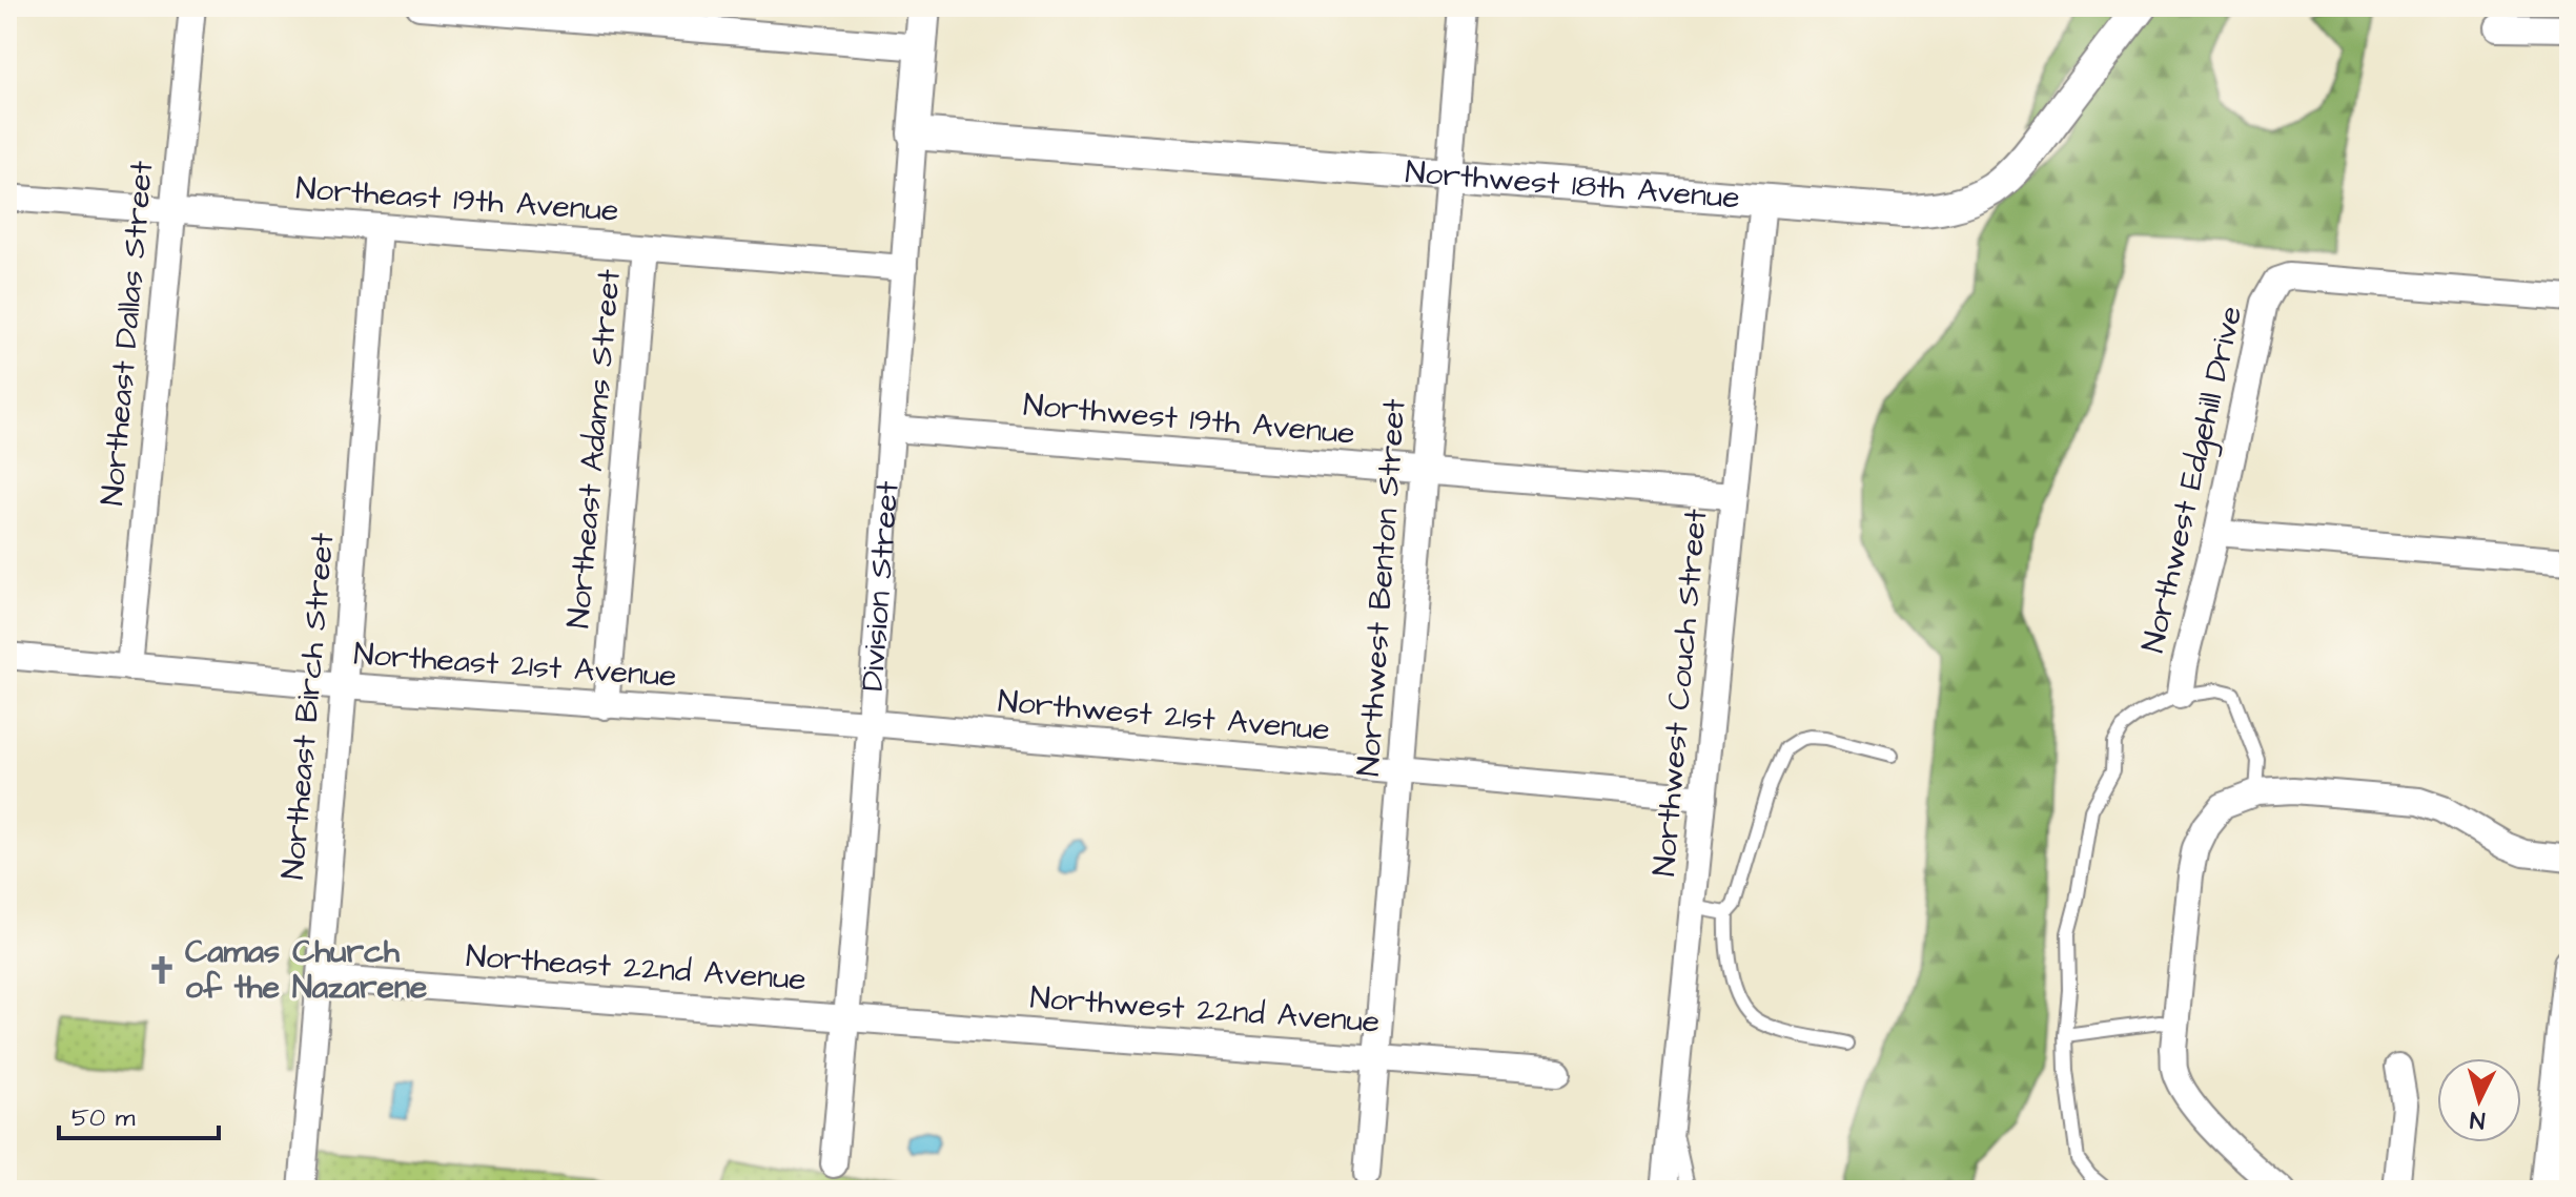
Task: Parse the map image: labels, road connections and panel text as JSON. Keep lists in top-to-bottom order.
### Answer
{
  "streets": {
    "street": [
      "Northwest 18th Avenue",
      "Northeast 19th Avenue",
      "Northeast Dallas Street",
      "Northwest 19th Avenue",
      "Northeast Adams Street",
      "Northwest Edgehill Drive",
      "Division Street",
      "Northwest Benton Street",
      "Northeast 21st Avenue",
      "Northwest Couch Street",
      "Northeast Birch Street",
      "Northwest 21st Avenue",
      "Northeast 22nd Avenue",
      "Northwest 22nd Avenue"
    ]
  },
  "crossings": [
    ["Northwest 18th Avenue", "Division Street"],
    ["Northwest 18th Avenue", "Northwest Benton Street"],
    ["Northwest 18th Avenue", "Northwest Couch Street"],
    ["Northeast 19th Avenue", "Northeast Dallas Street"],
    ["Northeast 19th Avenue", "Northeast Adams Street"],
    ["Northeast 19th Avenue", "Division Street"],
    ["Northeast 19th Avenue", "Northeast Birch Street"],
    ["Northeast Dallas Street", "Northeast 21st Avenue"],
    ["Northwest 19th Avenue", "Division Street"],
    ["Northwest 19th Avenue", "Northwest Benton Street"],
    ["Northwest 19th Avenue", "Northwest Couch Street"],
    ["Northeast Adams Street", "Northeast 21st Avenue"],
    ["Division Street", "Northeast 21st Avenue"],
    ["Division Street", "Northwest 21st Avenue"],
    ["Division Street", "Northeast 22nd Avenue"],
    ["Division Street", "Northwest 22nd Avenue"],
    ["Northwest Benton Street", "Northwest 21st Avenue"],
    ["Northwest Benton Street", "Northwest 22nd Avenue"],
    ["Northeast 21st Avenue", "Northeast Birch Street"],
    ["Northeast 21st Avenue", "Northwest 21st Avenue"],
    ["Northwest Couch Street", "Northwest 21st Avenue"],
    ["Northeast Birch Street", "Northeast 22nd Avenue"],
    ["Northeast 22nd Avenue", "Northwest 22nd Avenue"]
  ],
  "places": {
    "church": ["Camas Church of the Nazarene"]
  },
  "scale_bar": "50 m",
  "north": "bottom"
}
